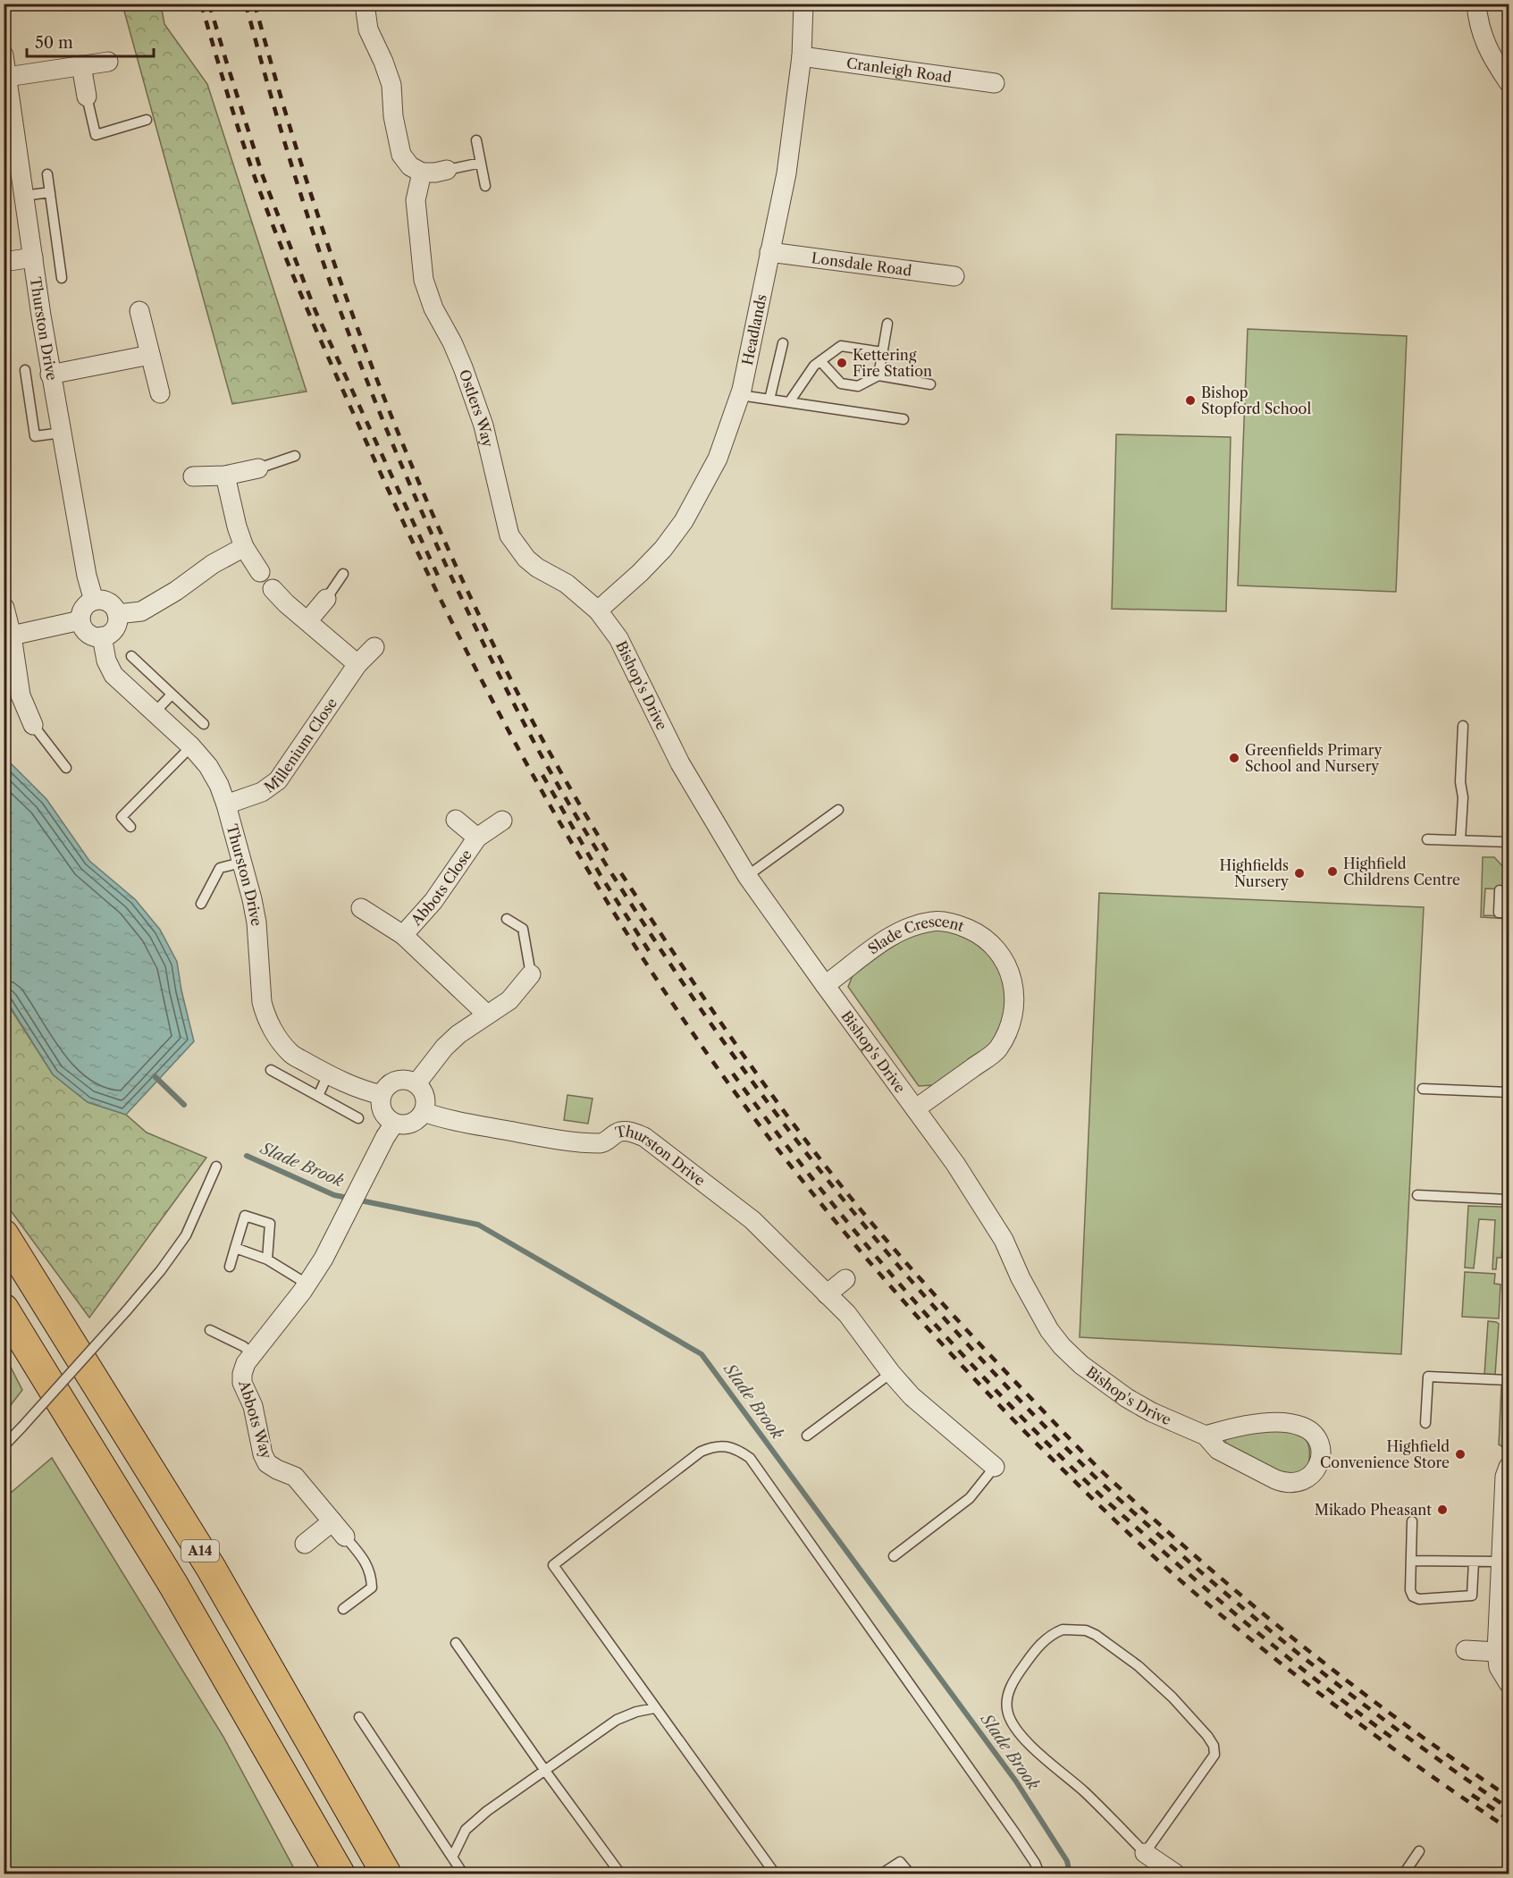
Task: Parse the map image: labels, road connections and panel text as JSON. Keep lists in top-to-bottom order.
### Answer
{
  "streets": {
    "highway": ["A14"],
    "street": [
      "Cranleigh Road",
      "Lonsdale Road",
      "Thurston Drive",
      "Headlands",
      "Ostlers Way",
      "Bishop's Drive",
      "Millenium Close",
      "Abbots Close",
      "Slade Crescent",
      "Abbots Way"
    ]
  },
  "crossings": [
    ["Cranleigh Road", "Headlands"],
    ["Lonsdale Road", "Headlands"],
    ["Thurston Drive", "Millenium Close"],
    ["Thurston Drive", "Abbots Way"],
    ["Headlands", "Ostlers Way"],
    ["Headlands", "Bishop's Drive"],
    ["Ostlers Way", "Bishop's Drive"],
    ["Bishop's Drive", "Slade Crescent"]
  ],
  "water": ["Slade Brook"],
  "places": [
    "Kettering Fire Station",
    "Bishop Stopford School",
    "Greenfields Primary School and Nursery",
    "Highfield Childrens Centre",
    "Highfields Nursery",
    "Highfield Convenience Store",
    "Mikado Pheasant"
  ],
  "scale_bar": "50 m"
}
